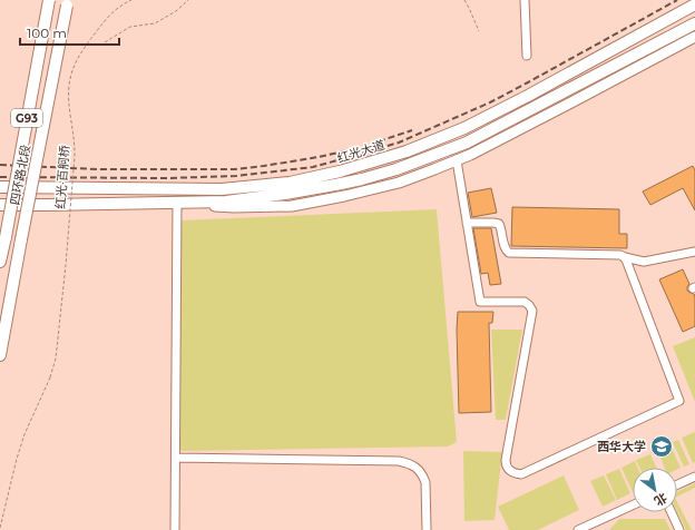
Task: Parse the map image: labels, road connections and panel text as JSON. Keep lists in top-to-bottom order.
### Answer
{
  "streets": {
    "highway": ["G93", "红光大道", "四环路北段"],
    "path": ["红光·百舸桥"]
  },
  "places": {
    "school or university": ["西华大学"]
  },
  "scale_bar": "100 m",
  "north": "bottom right"
}
